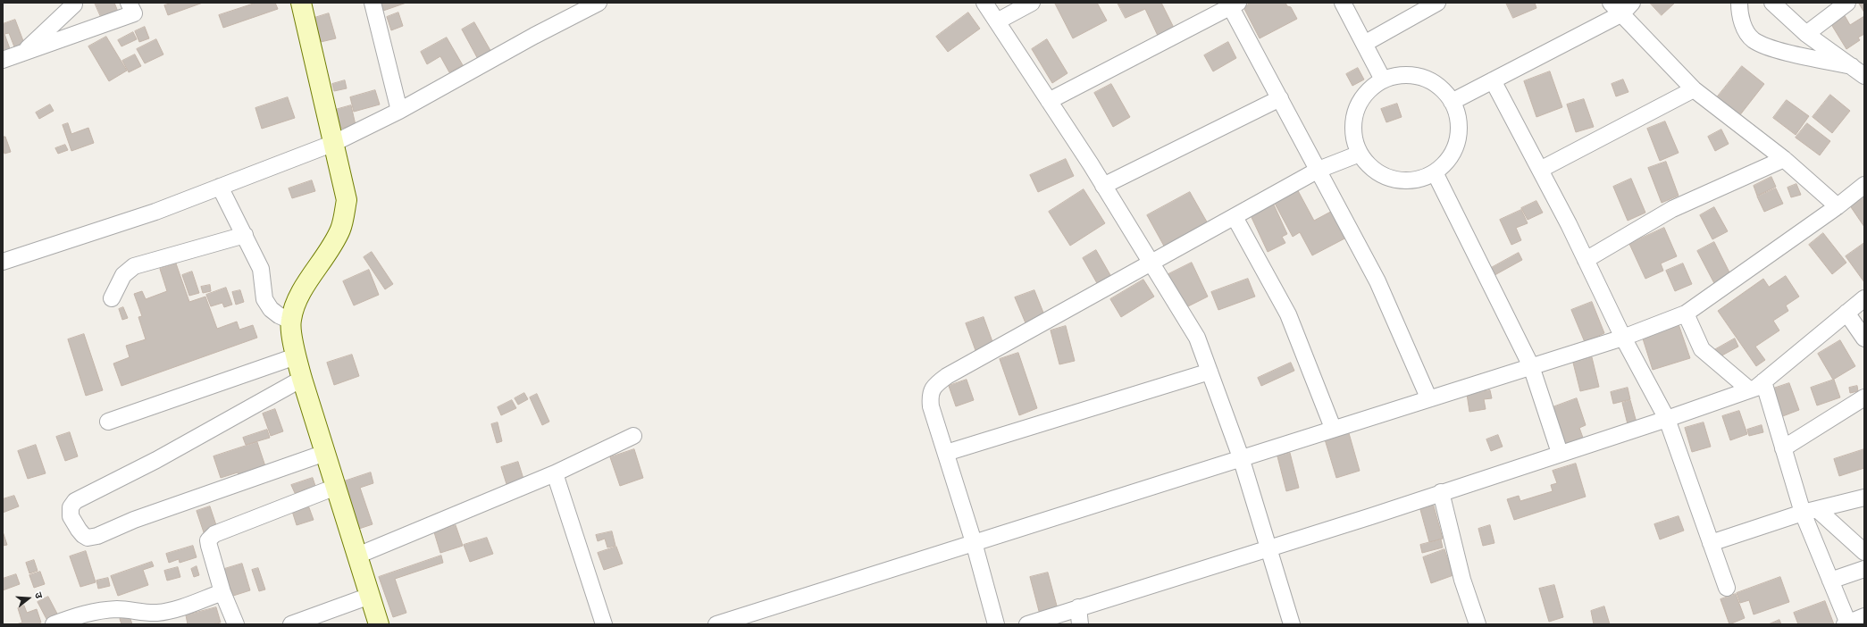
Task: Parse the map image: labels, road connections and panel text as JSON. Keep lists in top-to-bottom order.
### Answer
{
  "north": "right"
}
